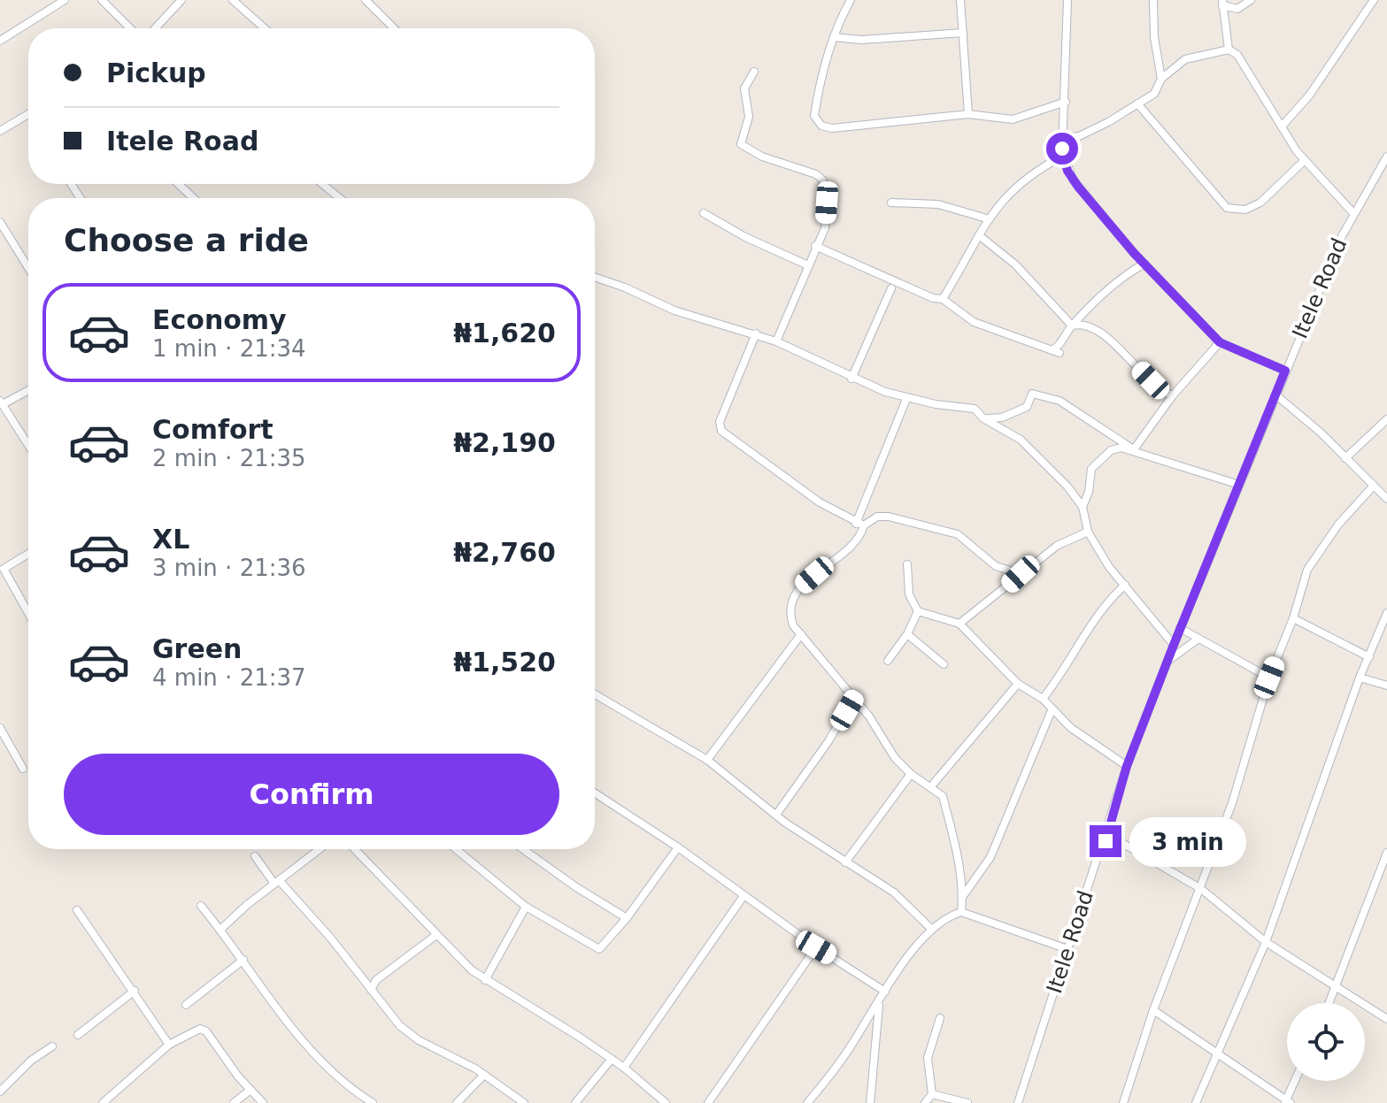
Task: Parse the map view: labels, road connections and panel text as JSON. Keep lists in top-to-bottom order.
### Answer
{
  "streets": {
    "street": ["Itele Road"]
  },
  "page": {
    "banner": ["Pickup", "Itele Road"],
    "heading": "Choose a ride",
    "list": [
      {
        "name": "Economy",
        "note": "1 min · 21:34",
        "value": "₦1,620"
      },
      {
        "name": "Comfort",
        "note": "2 min · 21:35",
        "value": "₦2,190"
      },
      {
        "name": "XL",
        "note": "3 min · 21:36",
        "value": "₦2,760"
      },
      {
        "name": "Green",
        "note": "4 min · 21:37",
        "value": "₦1,520"
      }
    ],
    "buttons": "Confirm",
    "bubble": "3 min"
  }
}
